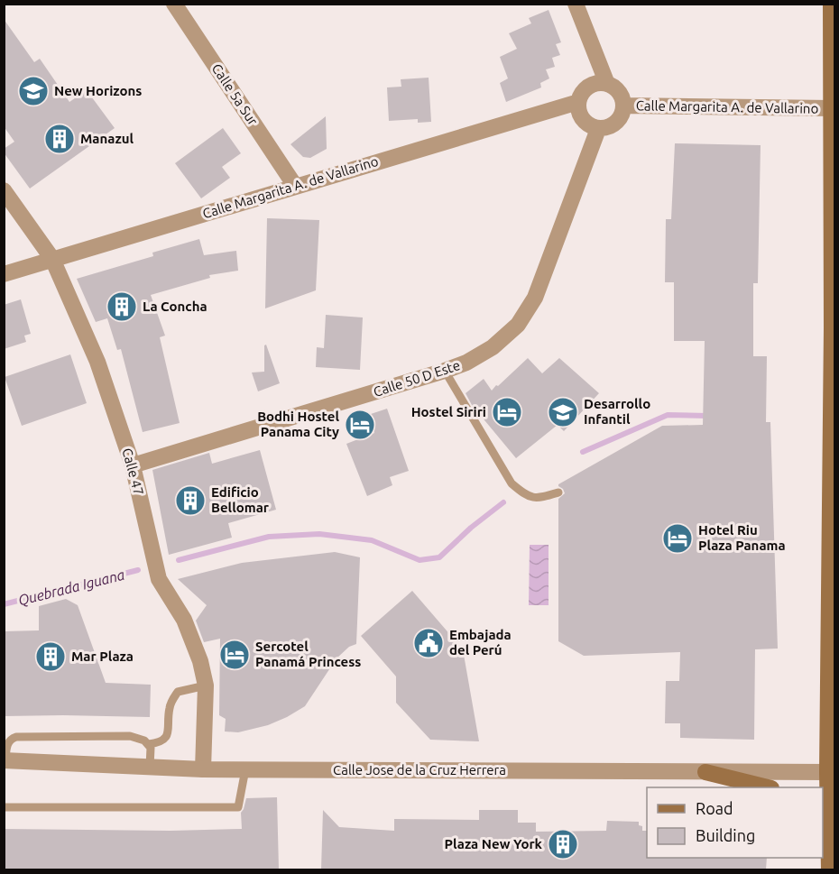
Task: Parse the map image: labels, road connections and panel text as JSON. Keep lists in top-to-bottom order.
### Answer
{
  "streets": {
    "street": [
      "Calle 5a Sur",
      "Calle Margarita A. de Vallarino",
      "Calle 50 D Este",
      "Calle 47",
      "Calle Jose de la Cruz Herrera"
    ]
  },
  "crossings": [
    ["Calle 5a Sur", "Calle Margarita A. de Vallarino"],
    ["Calle Margarita A. de Vallarino", "Calle 50 D Este"],
    ["Calle Margarita A. de Vallarino", "Calle 47"],
    ["Calle 50 D Este", "Calle 47"],
    ["Calle 47", "Calle Jose de la Cruz Herrera"]
  ],
  "water": ["Quebrada Iguana"],
  "places": {
    "school or university": ["New Horizons", "Desarrollo Infantil"],
    "building": [
      "Manazul",
      "La Concha",
      "Edificio Bellomar",
      "Mar Plaza",
      "Plaza New York"
    ],
    "hotel": [
      "Hostel Siriri",
      "Bodhi Hostel Panama City",
      "Hotel Riu Plaza Panama",
      "Sercotel Panamá Princess"
    ],
    "public building": ["Embajada del Perú"]
  },
  "legend": ["Road", "Building"]
}
